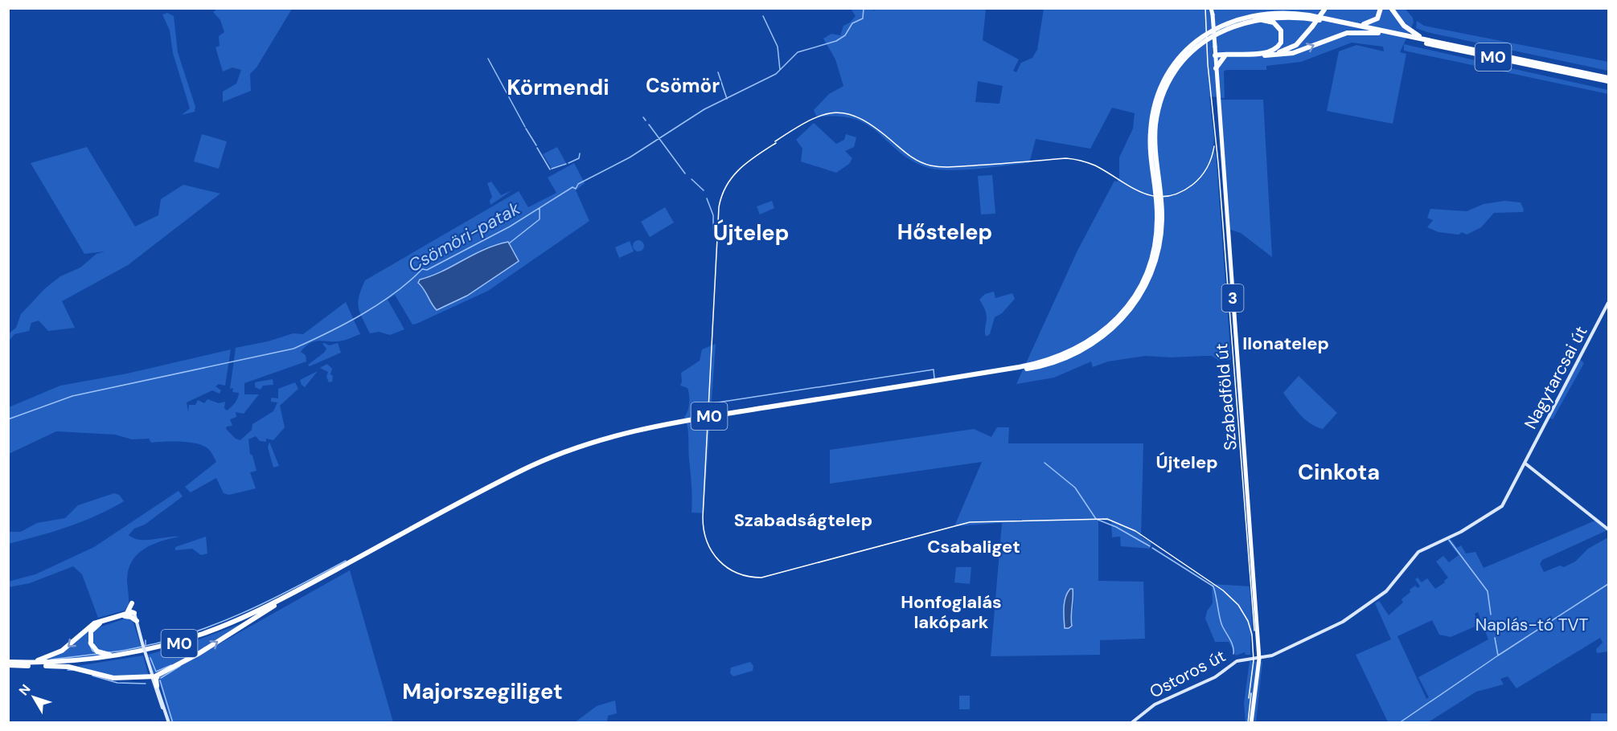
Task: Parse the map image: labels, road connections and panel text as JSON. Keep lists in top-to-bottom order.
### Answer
{
  "streets": {
    "highway": ["M0"],
    "main road": [
      "3",
      "Nagytarcsai út",
      "Szabadföld út",
      "Ostoros út"
    ]
  },
  "crossings": [
    ["3", "Szabadföld út"],
    ["Nagytarcsai út", "Szabadföld út"],
    ["Nagytarcsai út", "Ostoros út"],
    ["Szabadföld út", "Ostoros út"]
  ],
  "districts": [
    "Csömör",
    "Körmendi",
    "Hőstelep",
    "Újtelep",
    "Ilonatelep",
    "Újtelep",
    "Cinkota",
    "Szabadságtelep",
    "Csabaliget",
    "Honfoglalás lakópark",
    "Majorszegiliget"
  ],
  "water": ["Csömöri-patak"],
  "parks": ["Naplás-tó TVT"],
  "north": "top left"
}
